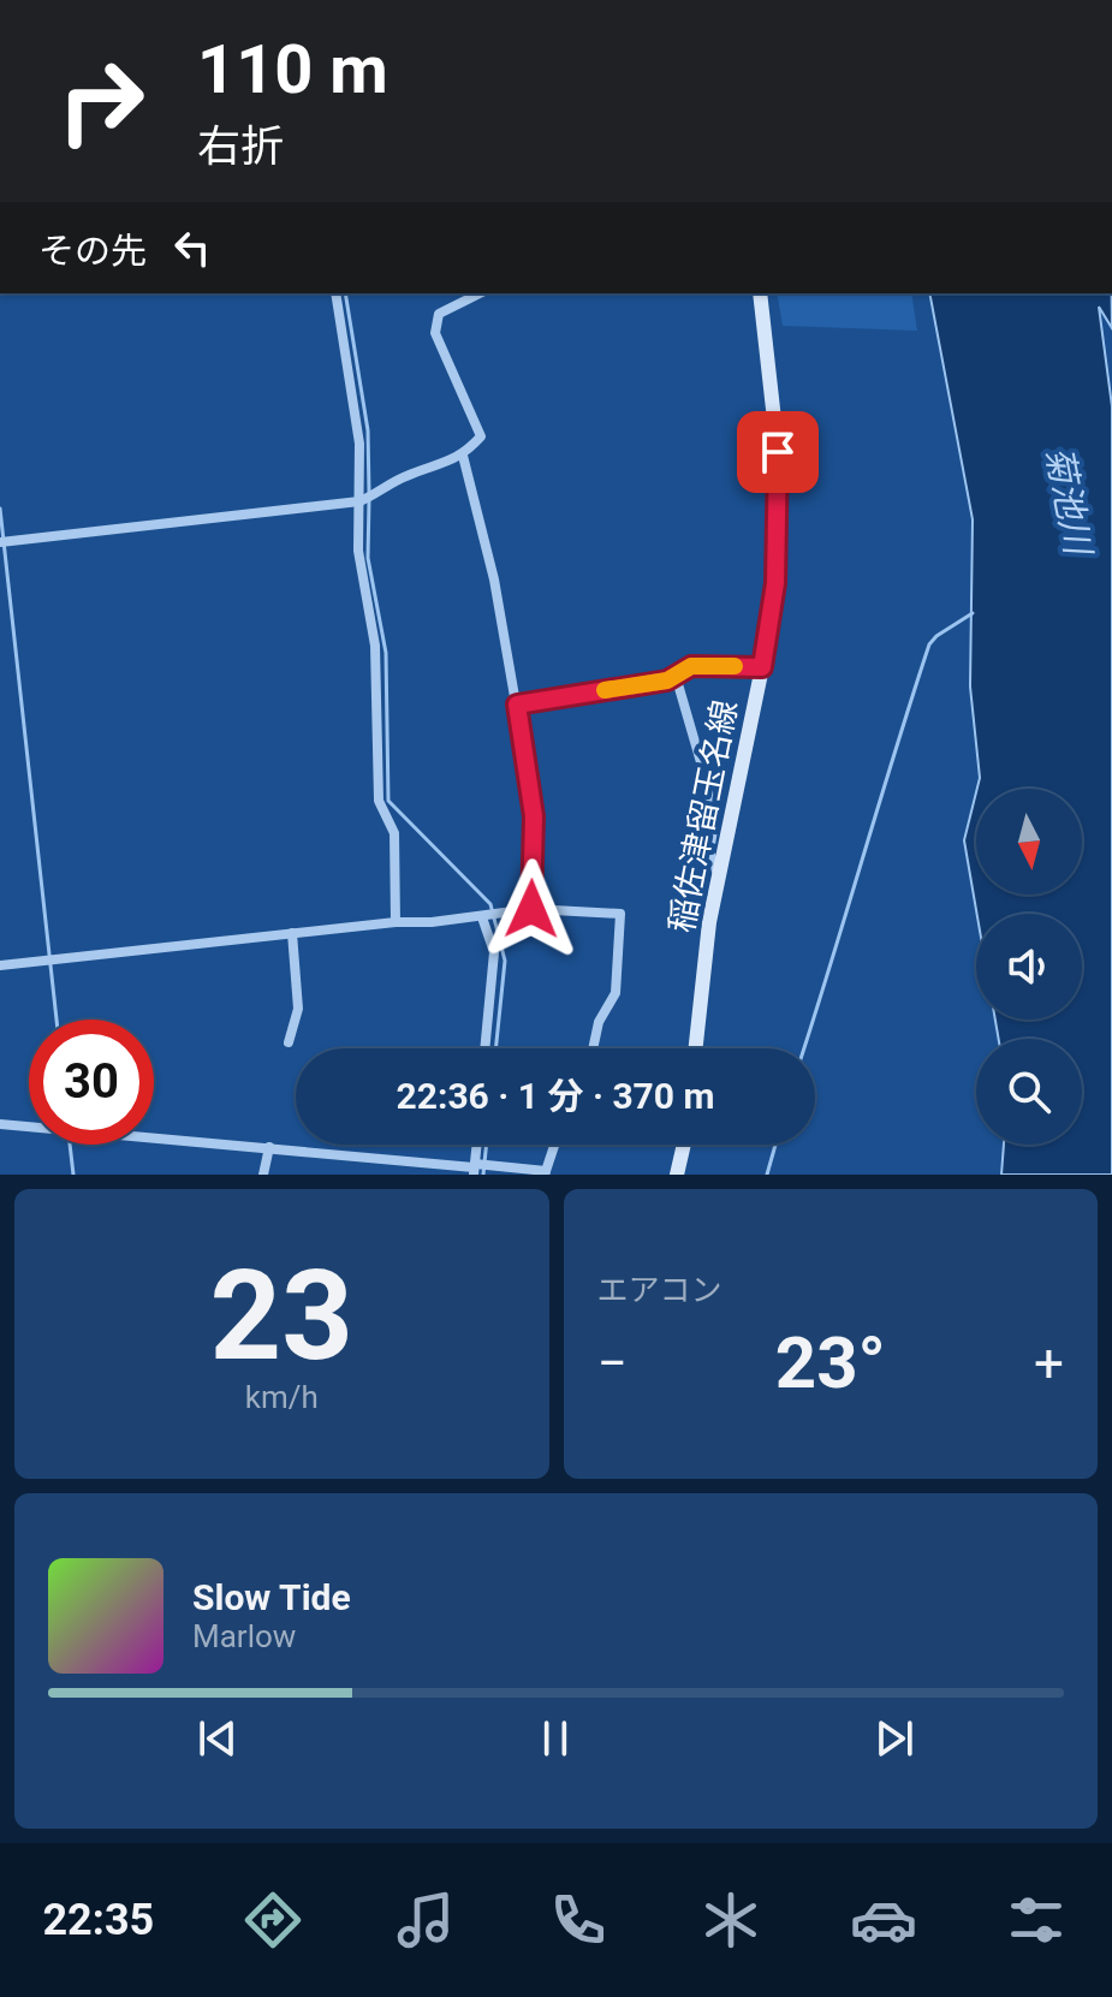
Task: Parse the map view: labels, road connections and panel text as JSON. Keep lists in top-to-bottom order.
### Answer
{
  "streets": {
    "main road": ["稲佐津留玉名線"]
  },
  "water": ["菊池川"],
  "north": "bottom",
  "page": {
    "turn": ["110 m", "右折"],
    "then": "その先",
    "limit": "30",
    "trip": "22:36 · 1 分 · 370 m",
    "tile": [
      ["23", "km/h"],
      "エアコン"
    ],
    "heat": ["−", "23°", "+"],
    "song": ["Slow Tide", "Marlow"],
    "tabs": "22:35"
  }
}
